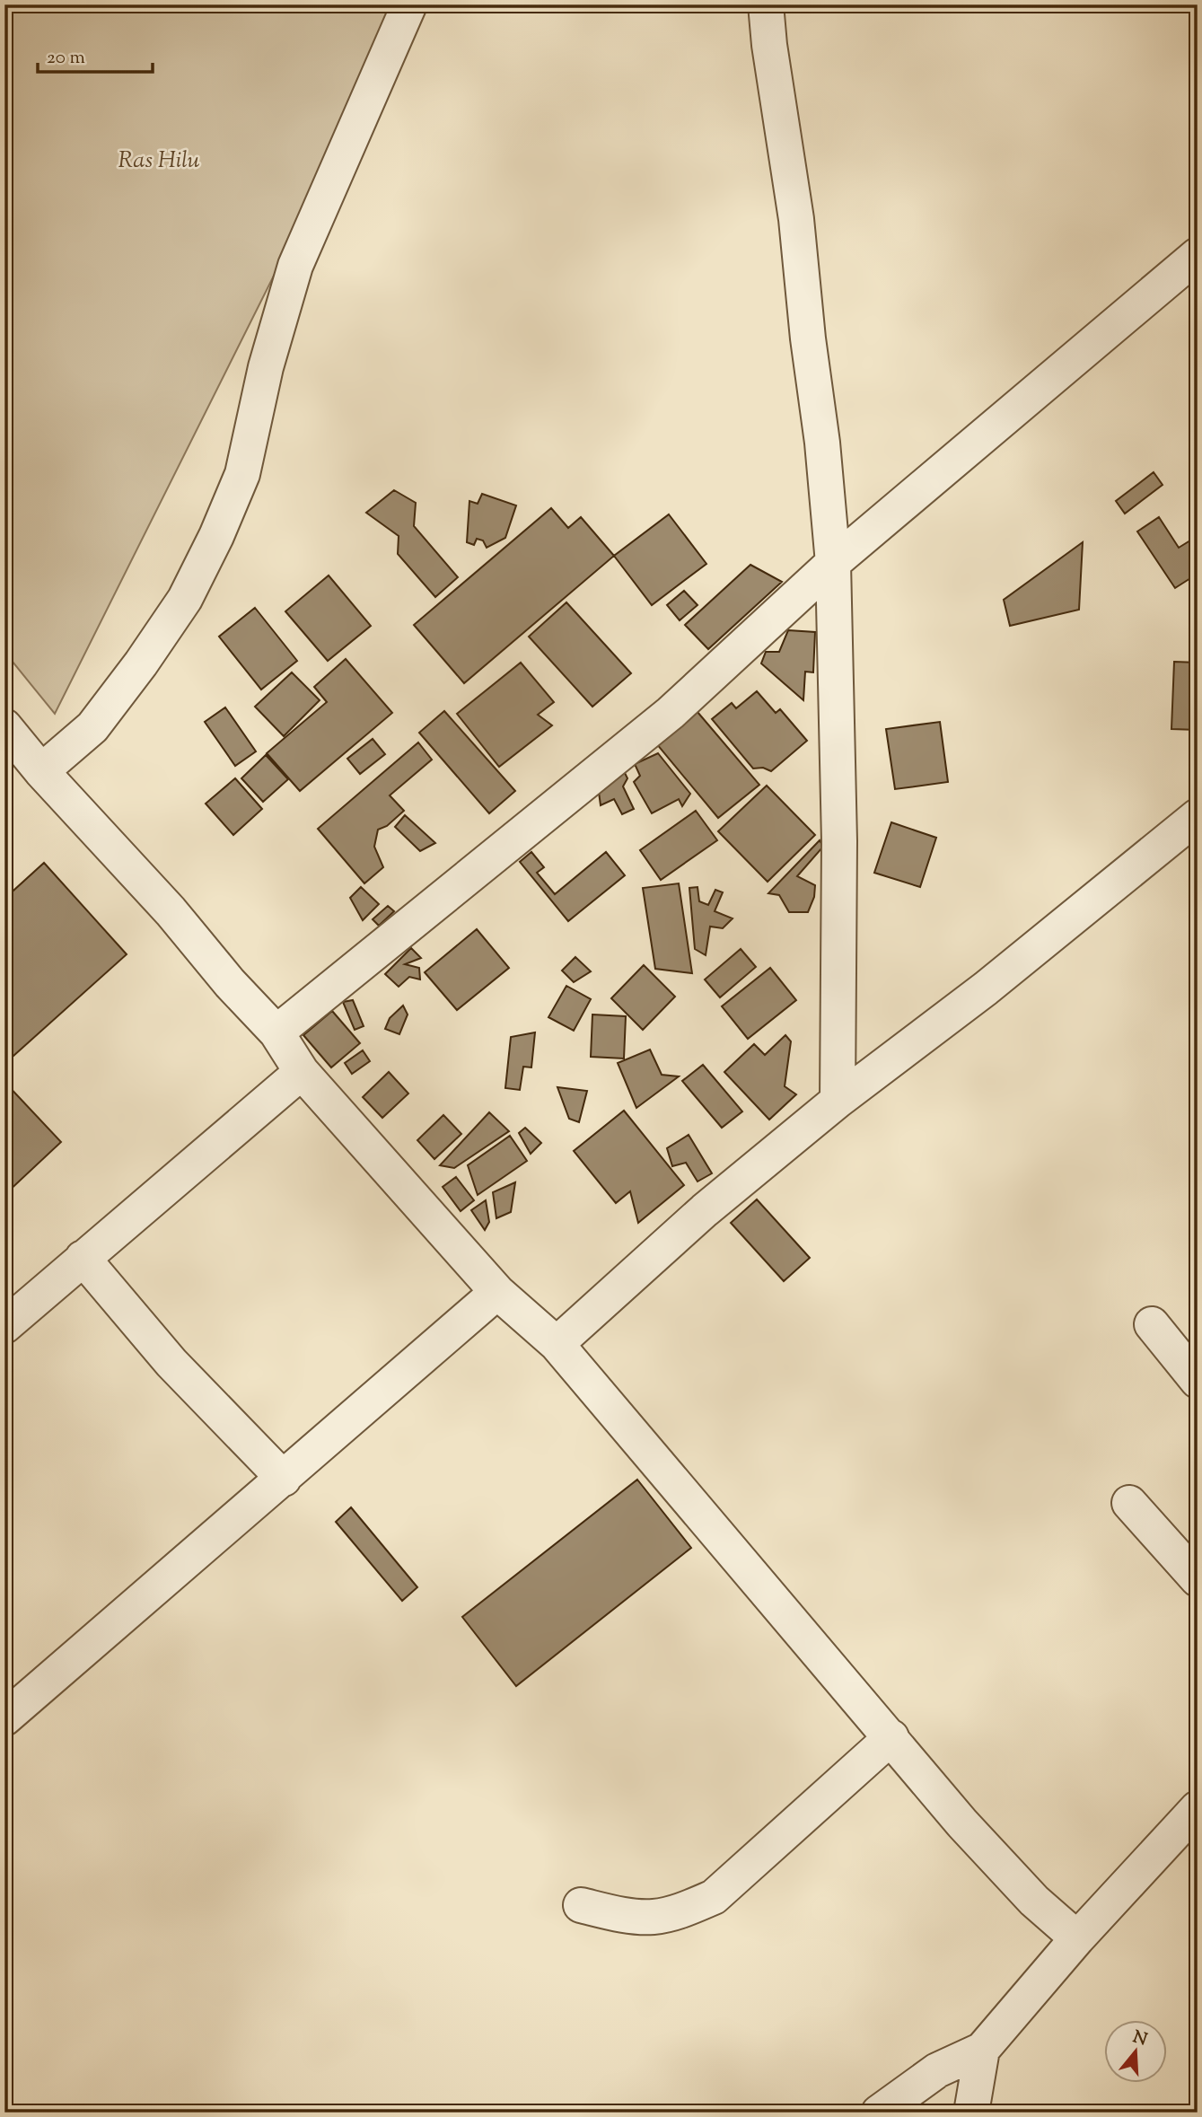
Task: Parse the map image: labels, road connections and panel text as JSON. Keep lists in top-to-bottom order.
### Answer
{
  "parks": ["Ras Hilu"],
  "scale_bar": "20 m",
  "north": "top"
}
